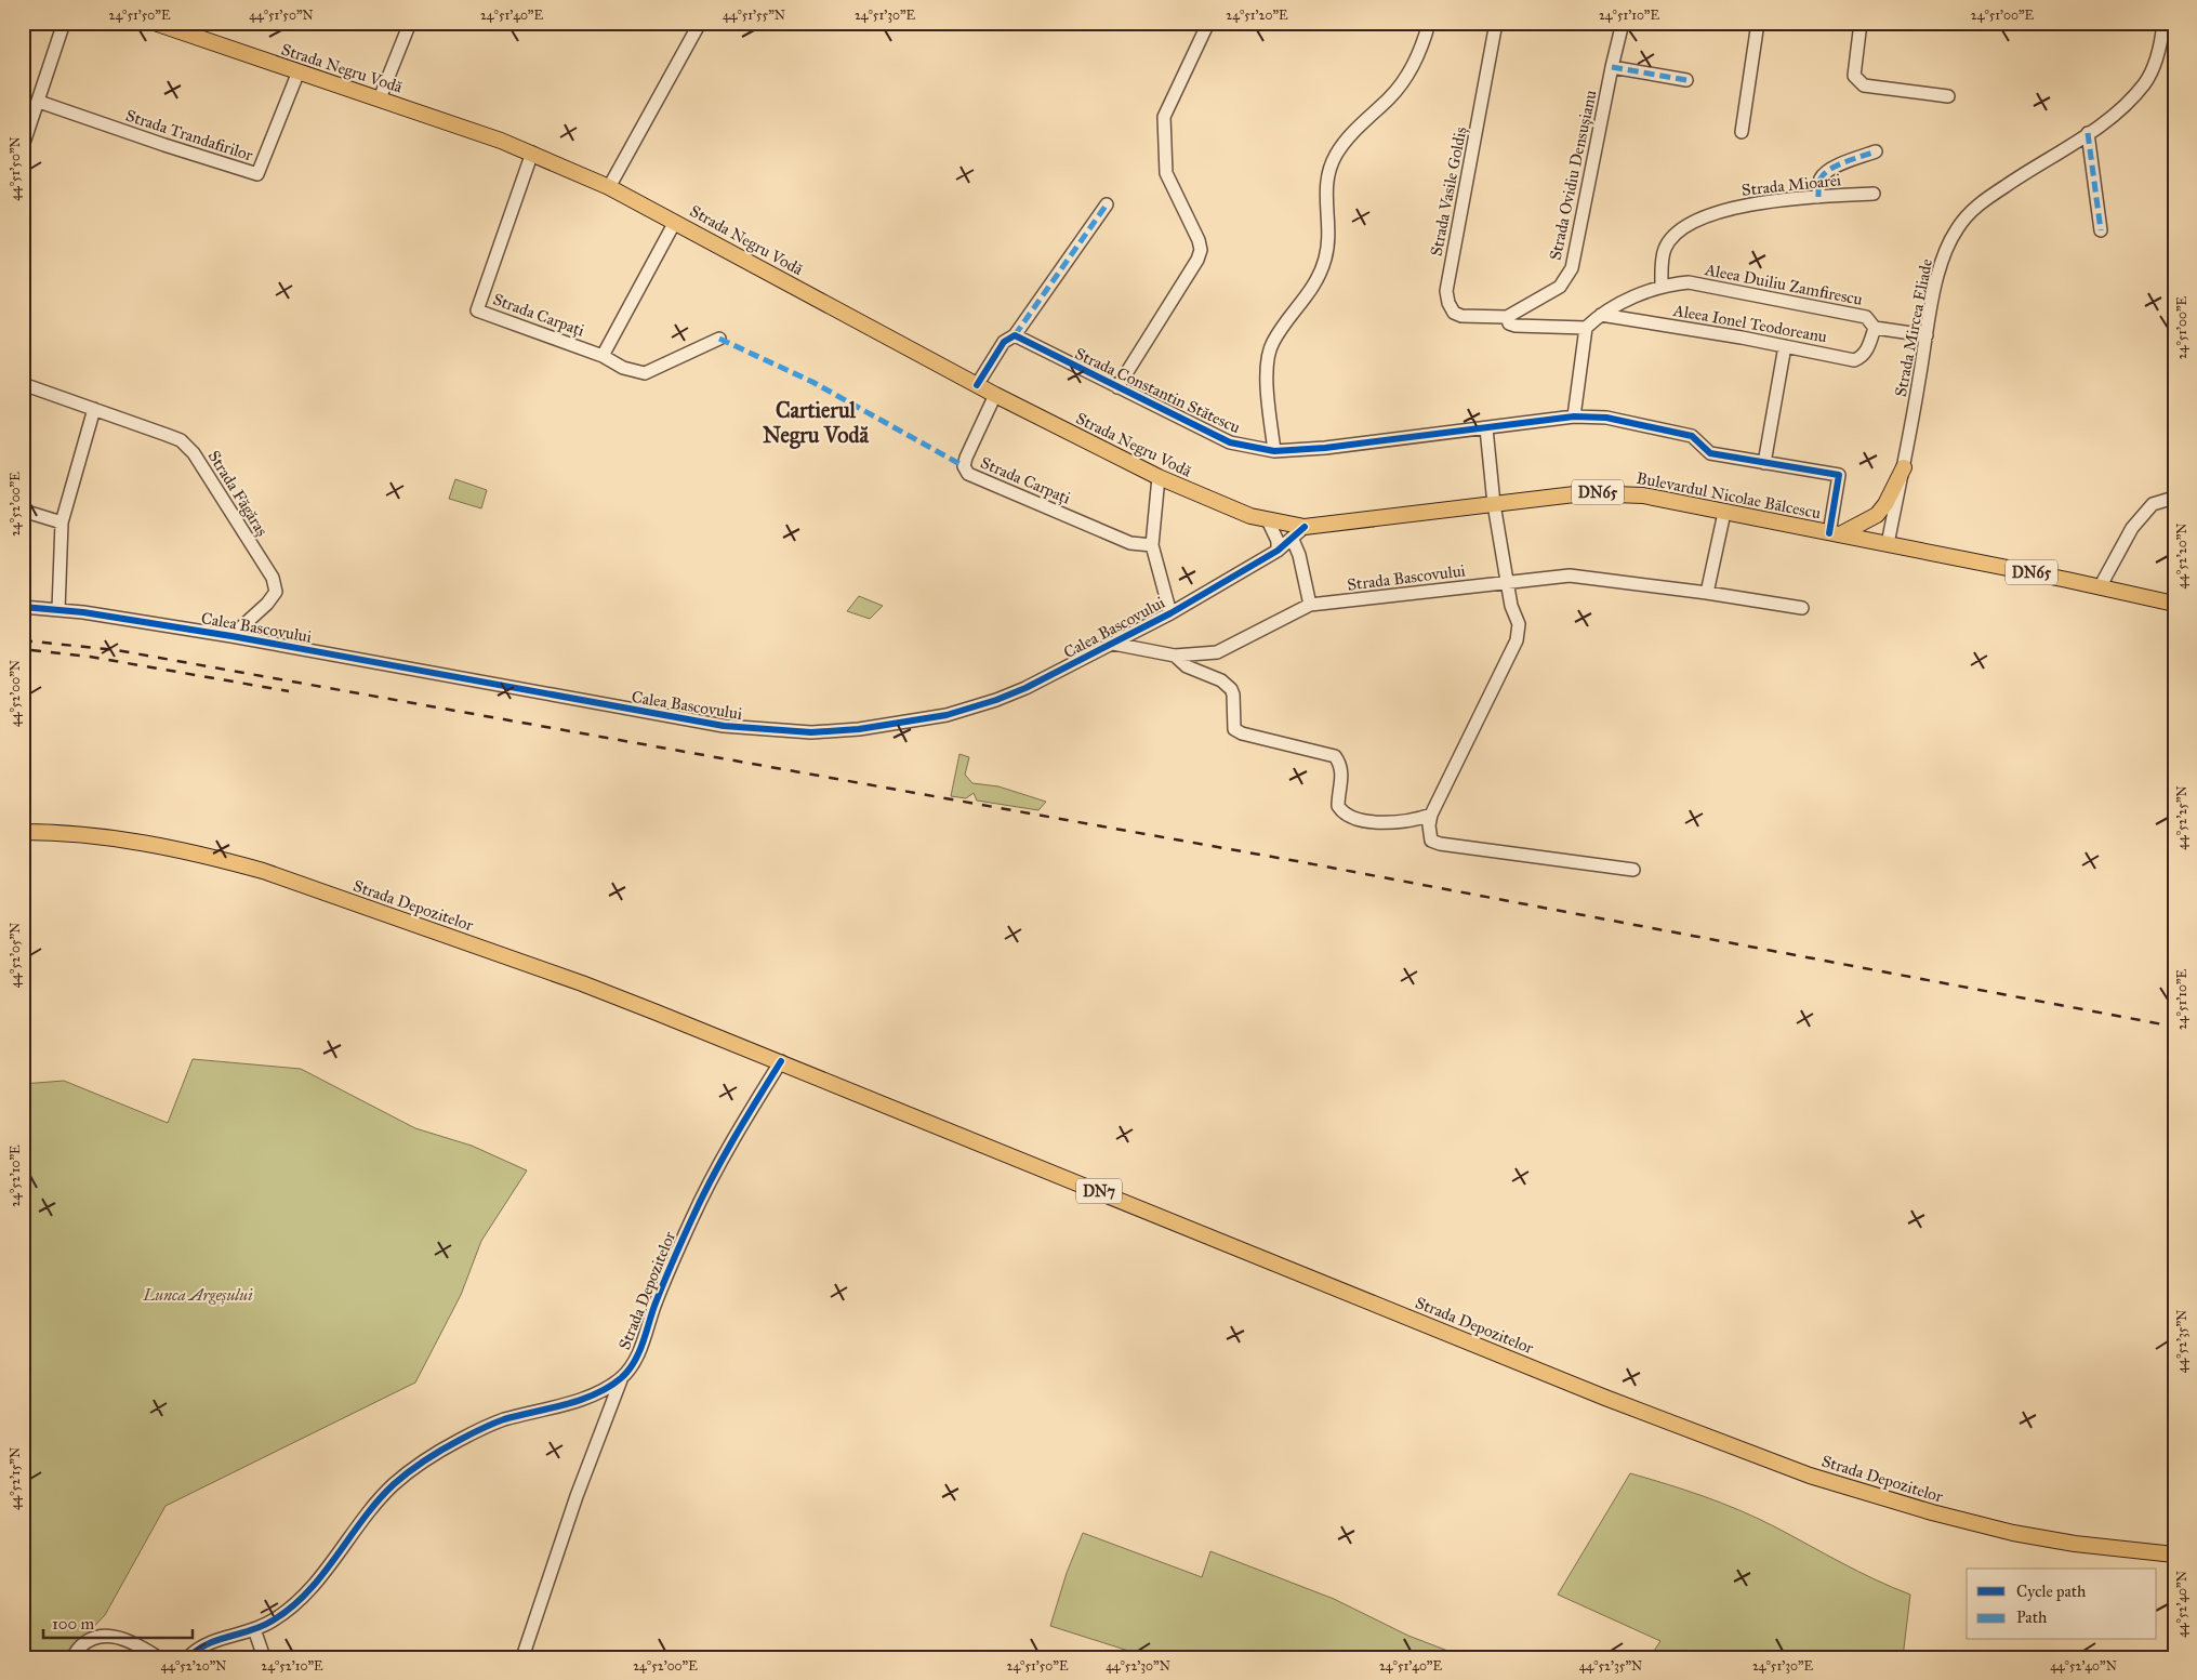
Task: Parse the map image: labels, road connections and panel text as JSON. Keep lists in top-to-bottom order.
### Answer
{
  "streets": {
    "main road": [
      "Strada Negru Vodă",
      "DN65",
      "Bulevardul Nicolae Bălcescu",
      "Strada Depozitelor",
      "DN7"
    ],
    "street": [
      "Strada Trandafirilor",
      "Strada Ovidiu Densușianu",
      "Strada Mioarei",
      "Strada Vasile Goldiș",
      "Aleea Duiliu Zamfirescu",
      "Strada Carpați",
      "Aleea Ionel Teodoreanu",
      "Strada Mircea Eliade",
      "Strada Constantin Stătescu",
      "Strada Făgăraș",
      "Strada Bascovului",
      "Calea Bascovului"
    ]
  },
  "crossings": [
    ["Strada Negru Vodă", "Strada Trandafirilor"],
    ["Strada Negru Vodă", "Strada Carpați"],
    ["Strada Negru Vodă", "Bulevardul Nicolae Bălcescu"],
    ["Strada Negru Vodă", "Calea Bascovului"],
    ["Strada Ovidiu Densușianu", "Strada Vasile Goldiș"],
    ["Strada Mioarei", "Aleea Duiliu Zamfirescu"],
    ["Aleea Duiliu Zamfirescu", "Aleea Ionel Teodoreanu"],
    ["Aleea Duiliu Zamfirescu", "Strada Mircea Eliade"],
    ["Strada Mircea Eliade", "Bulevardul Nicolae Bălcescu"],
    ["Strada Constantin Stătescu", "Bulevardul Nicolae Bălcescu"],
    ["Strada Făgăraș", "Calea Bascovului"],
    ["Bulevardul Nicolae Bălcescu", "Calea Bascovului"],
    ["Strada Bascovului", "Calea Bascovului"]
  ],
  "districts": ["Cartierul Negru Vodă"],
  "parks": ["Lunca Argeșului"],
  "legend": ["Cycle path", "Path"],
  "scale_bar": "100 m",
  "coordinates": [
    "24°51'50\"E",
    "44°51'50\"N",
    "24°51'40\"E",
    "44°51'55\"N",
    "24°51'30\"E",
    "24°51'20\"E",
    "24°51'10\"E",
    "24°51'00\"E",
    "24°52'00\"E",
    "44°52'20\"N",
    "44°52'00\"N",
    "44°52'25\"N",
    "44°52'05\"N",
    "24°52'10\"E",
    "44°52'35\"N",
    "44°52'15\"N",
    "44°52'40\"N",
    "44°52'30\"N"
  ]
}
